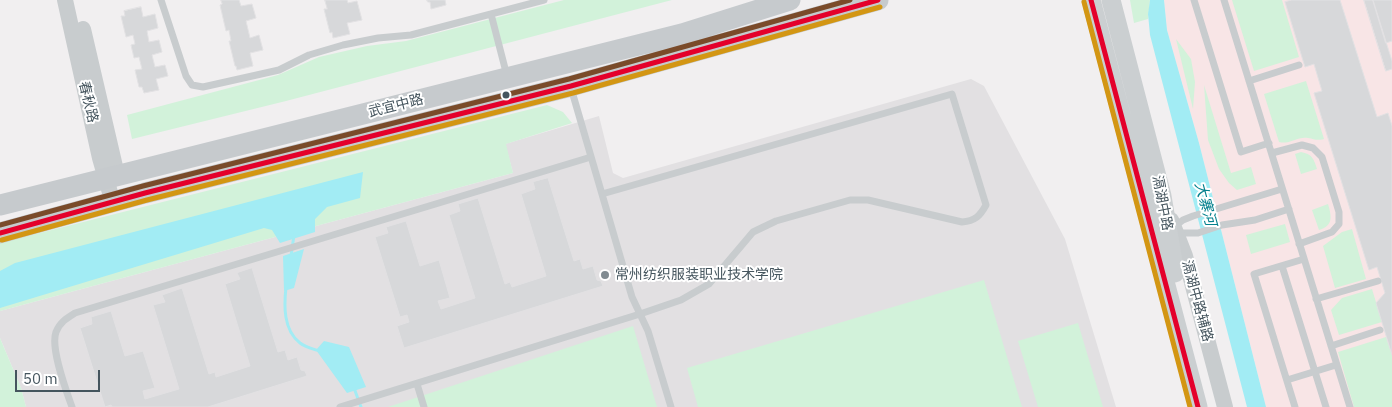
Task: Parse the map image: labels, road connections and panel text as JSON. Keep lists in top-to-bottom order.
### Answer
{
  "streets": {
    "main road": ["武宜中路", "滆湖中路"],
    "street": ["春秋路", "滆湖中路辅路"]
  },
  "crossings": [
    ["春秋路", "武宜中路"],
    ["滆湖中路", "滆湖中路辅路"]
  ],
  "water": ["大寨河"],
  "places": ["常州纺织服装职业技术学院"],
  "scale_bar": "50 m"
}
